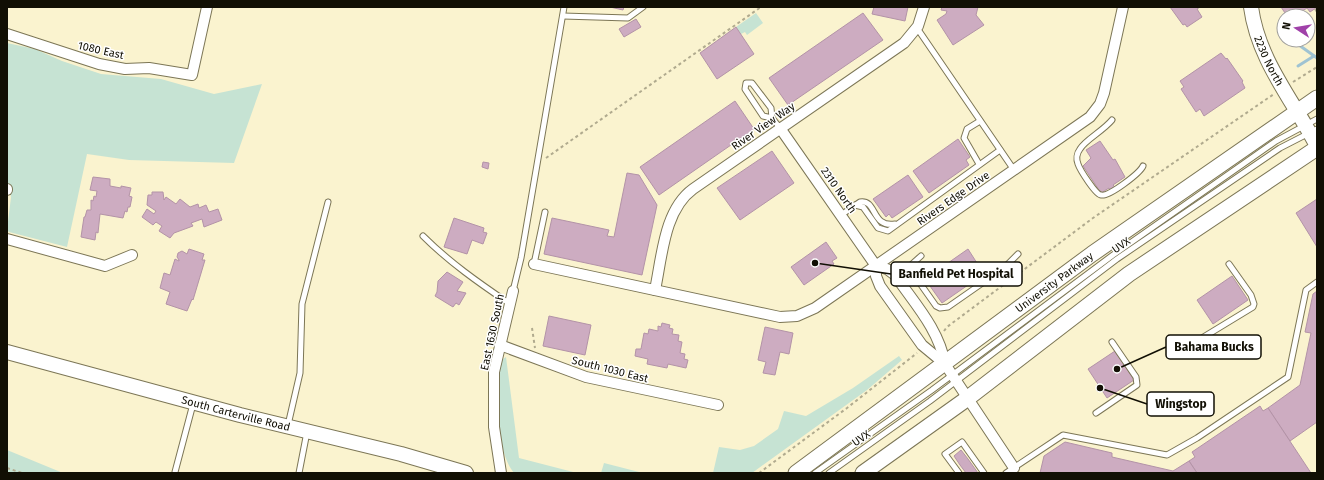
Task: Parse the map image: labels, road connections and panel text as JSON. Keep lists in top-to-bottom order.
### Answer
{
  "streets": {
    "main road": ["University Parkway"],
    "street": [
      "1080 East",
      "2230 North",
      "River View Way",
      "2310 North",
      "Rivers Edge Drive",
      "East 1630 South",
      "South 1030 East",
      "South Carterville Road"
    ],
    "lane": ["UVX"]
  },
  "crossings": [
    ["2230 North", "UVX"],
    ["2230 North", "University Parkway"],
    ["River View Way", "2310 North"],
    ["River View Way", "Rivers Edge Drive"],
    ["2310 North", "Rivers Edge Drive"],
    ["2310 North", "UVX"],
    ["2310 North", "University Parkway"],
    ["UVX", "University Parkway"],
    ["East 1630 South", "South 1030 East"]
  ],
  "places": ["Banfield Pet Hospital", "Bahama Bucks", "Wingstop"],
  "north": "left"
}
